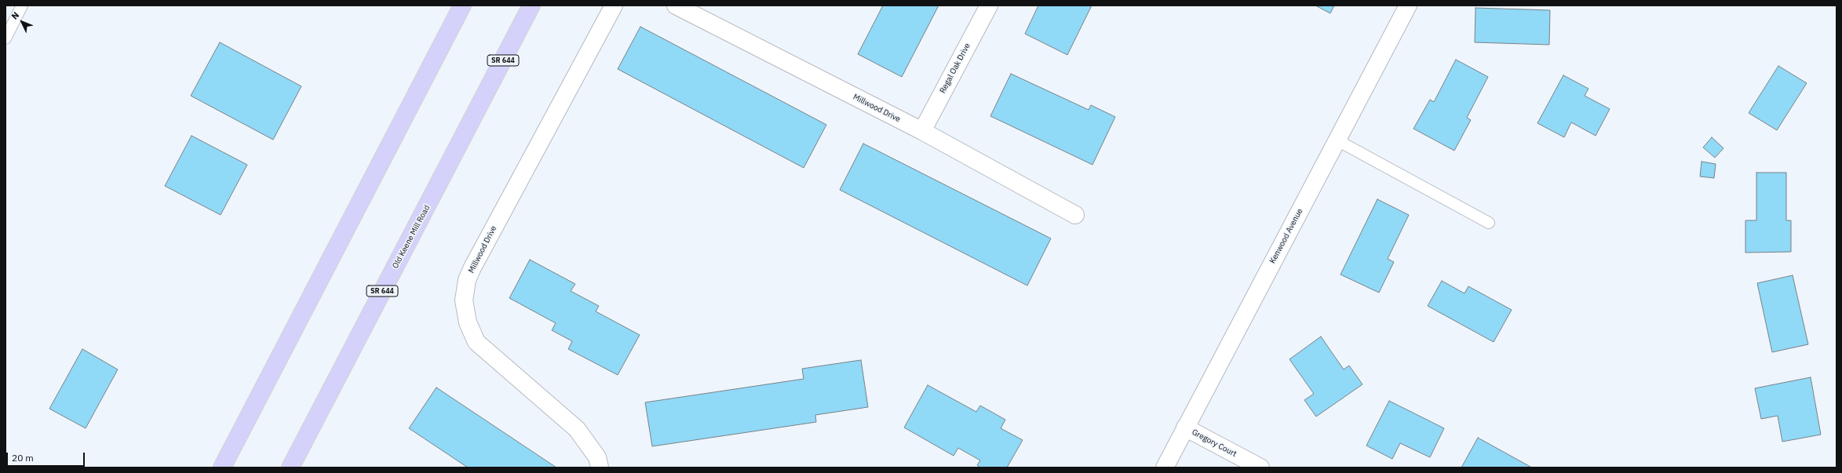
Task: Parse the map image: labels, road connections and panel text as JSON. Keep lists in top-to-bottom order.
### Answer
{
  "streets": {
    "main road": ["SR 644", "Old Keene Mill Road"],
    "street": [
      "Regal Oak Drive",
      "Millwood Drive",
      "Kenwood Avenue",
      "Gregory Court"
    ]
  },
  "crossings": [
    ["Regal Oak Drive", "Millwood Drive"],
    ["Kenwood Avenue", "Gregory Court"]
  ],
  "scale_bar": "20 m",
  "north": "top left"
}
